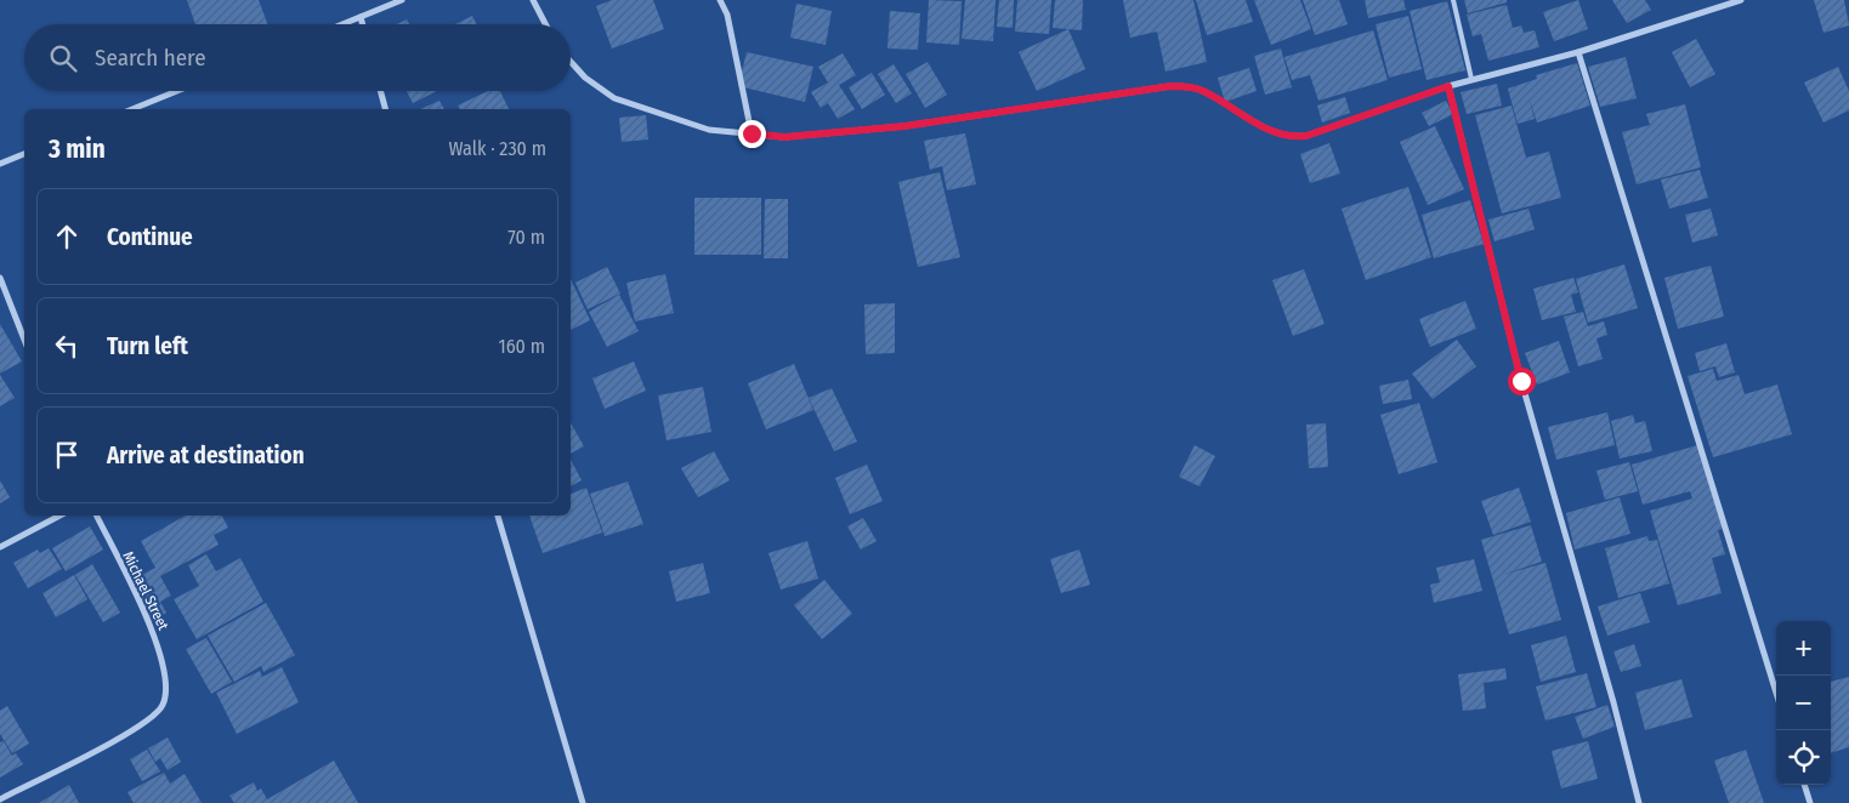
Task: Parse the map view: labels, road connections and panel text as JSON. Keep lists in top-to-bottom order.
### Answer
{
  "streets": {
    "street": ["Michael Street"]
  },
  "page": {
    "search": "Search here",
    "heading": ["3 min", "Walk · 230 m"],
    "list": [
      ["Continue", "70 m"],
      ["Turn left", "160 m"],
      "Arrive at destination"
    ],
    "map_buttons": ["+", "−"]
  }
}
